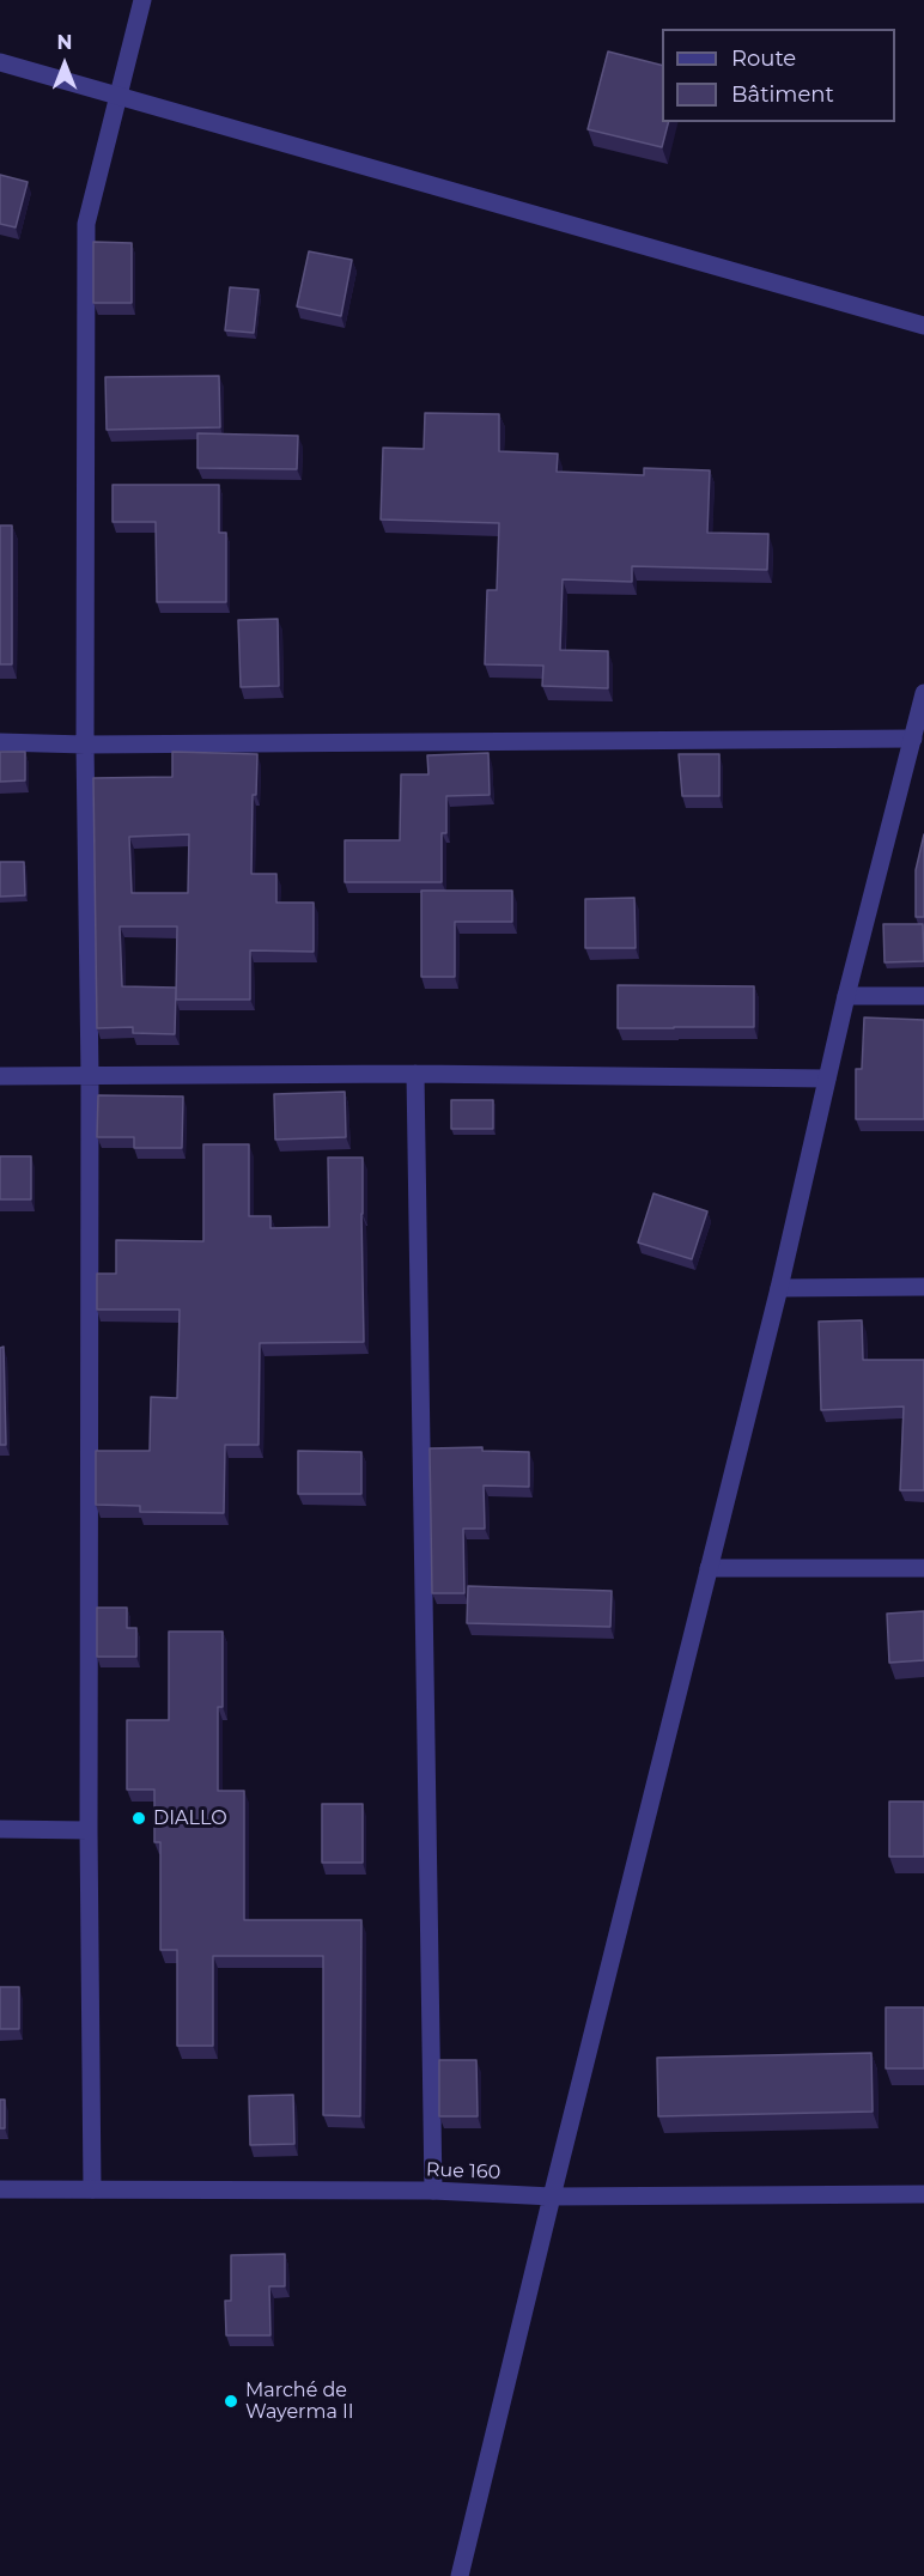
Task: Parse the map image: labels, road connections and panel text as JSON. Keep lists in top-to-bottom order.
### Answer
{
  "streets": {
    "street": ["Rue 160"]
  },
  "places": ["DIALLO", "Marché de Wayerma II"],
  "legend": ["Route", "Bâtiment"],
  "north": "top"
}
